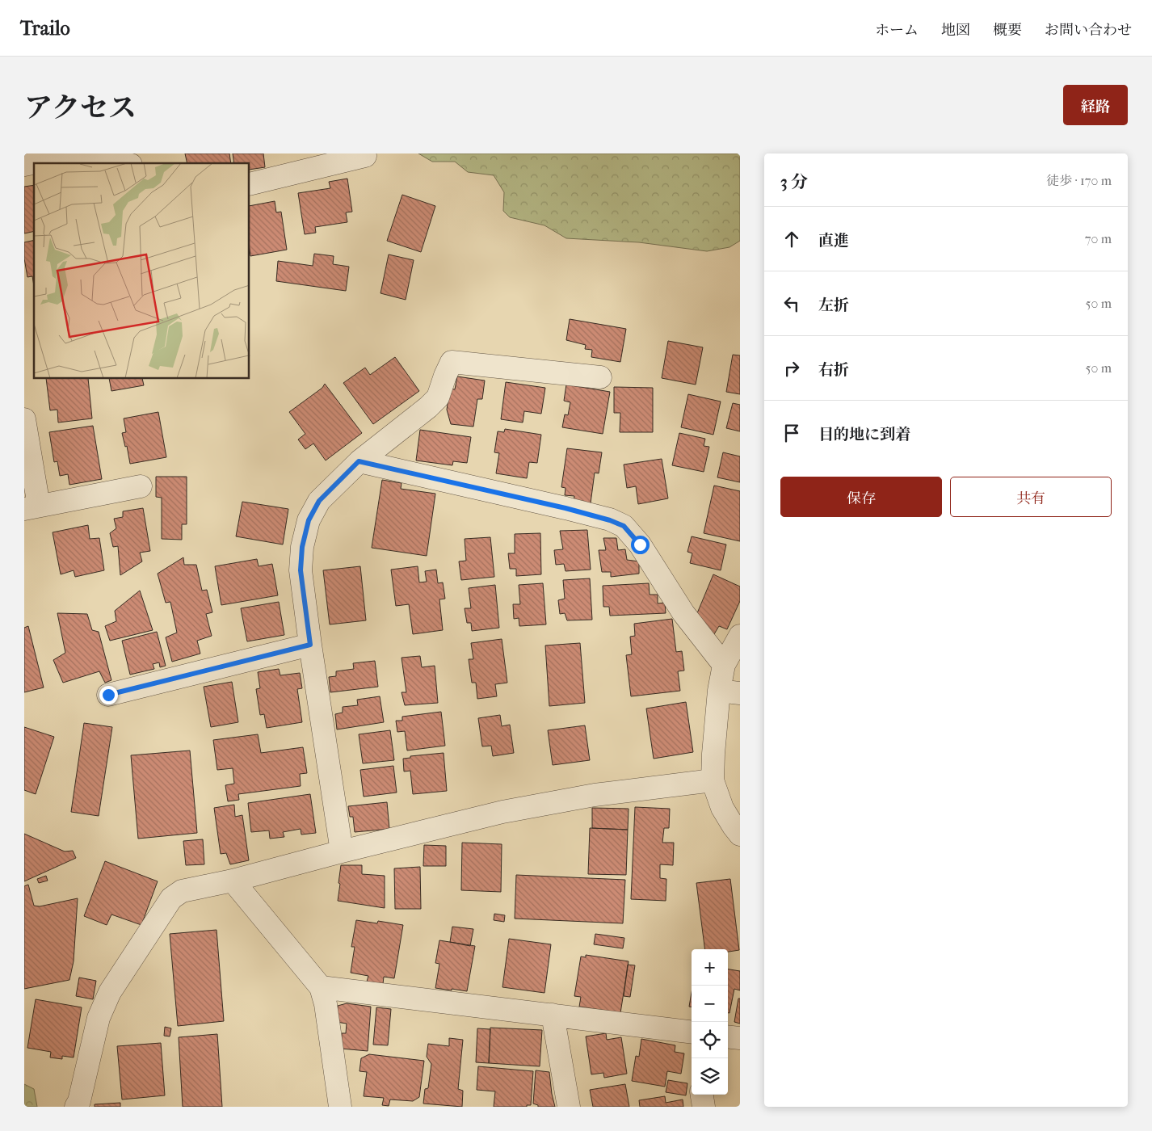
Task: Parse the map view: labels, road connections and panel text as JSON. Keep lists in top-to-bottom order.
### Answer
{
  "page": {
    "header": "Trailo",
    "nav": [
      "ホーム",
      "地図",
      "概要",
      "お問い合わせ"
    ],
    "title": "アクセス",
    "buttons": [
      "経路",
      ["保存", "共有"]
    ],
    "heading": ["3 分", "徒歩 · 170 m"],
    "list": [
      ["直進", "70 m"],
      ["左折", "50 m"],
      ["右折", "50 m"],
      "目的地に到着"
    ],
    "map_buttons": ["+", "−"]
  }
}
